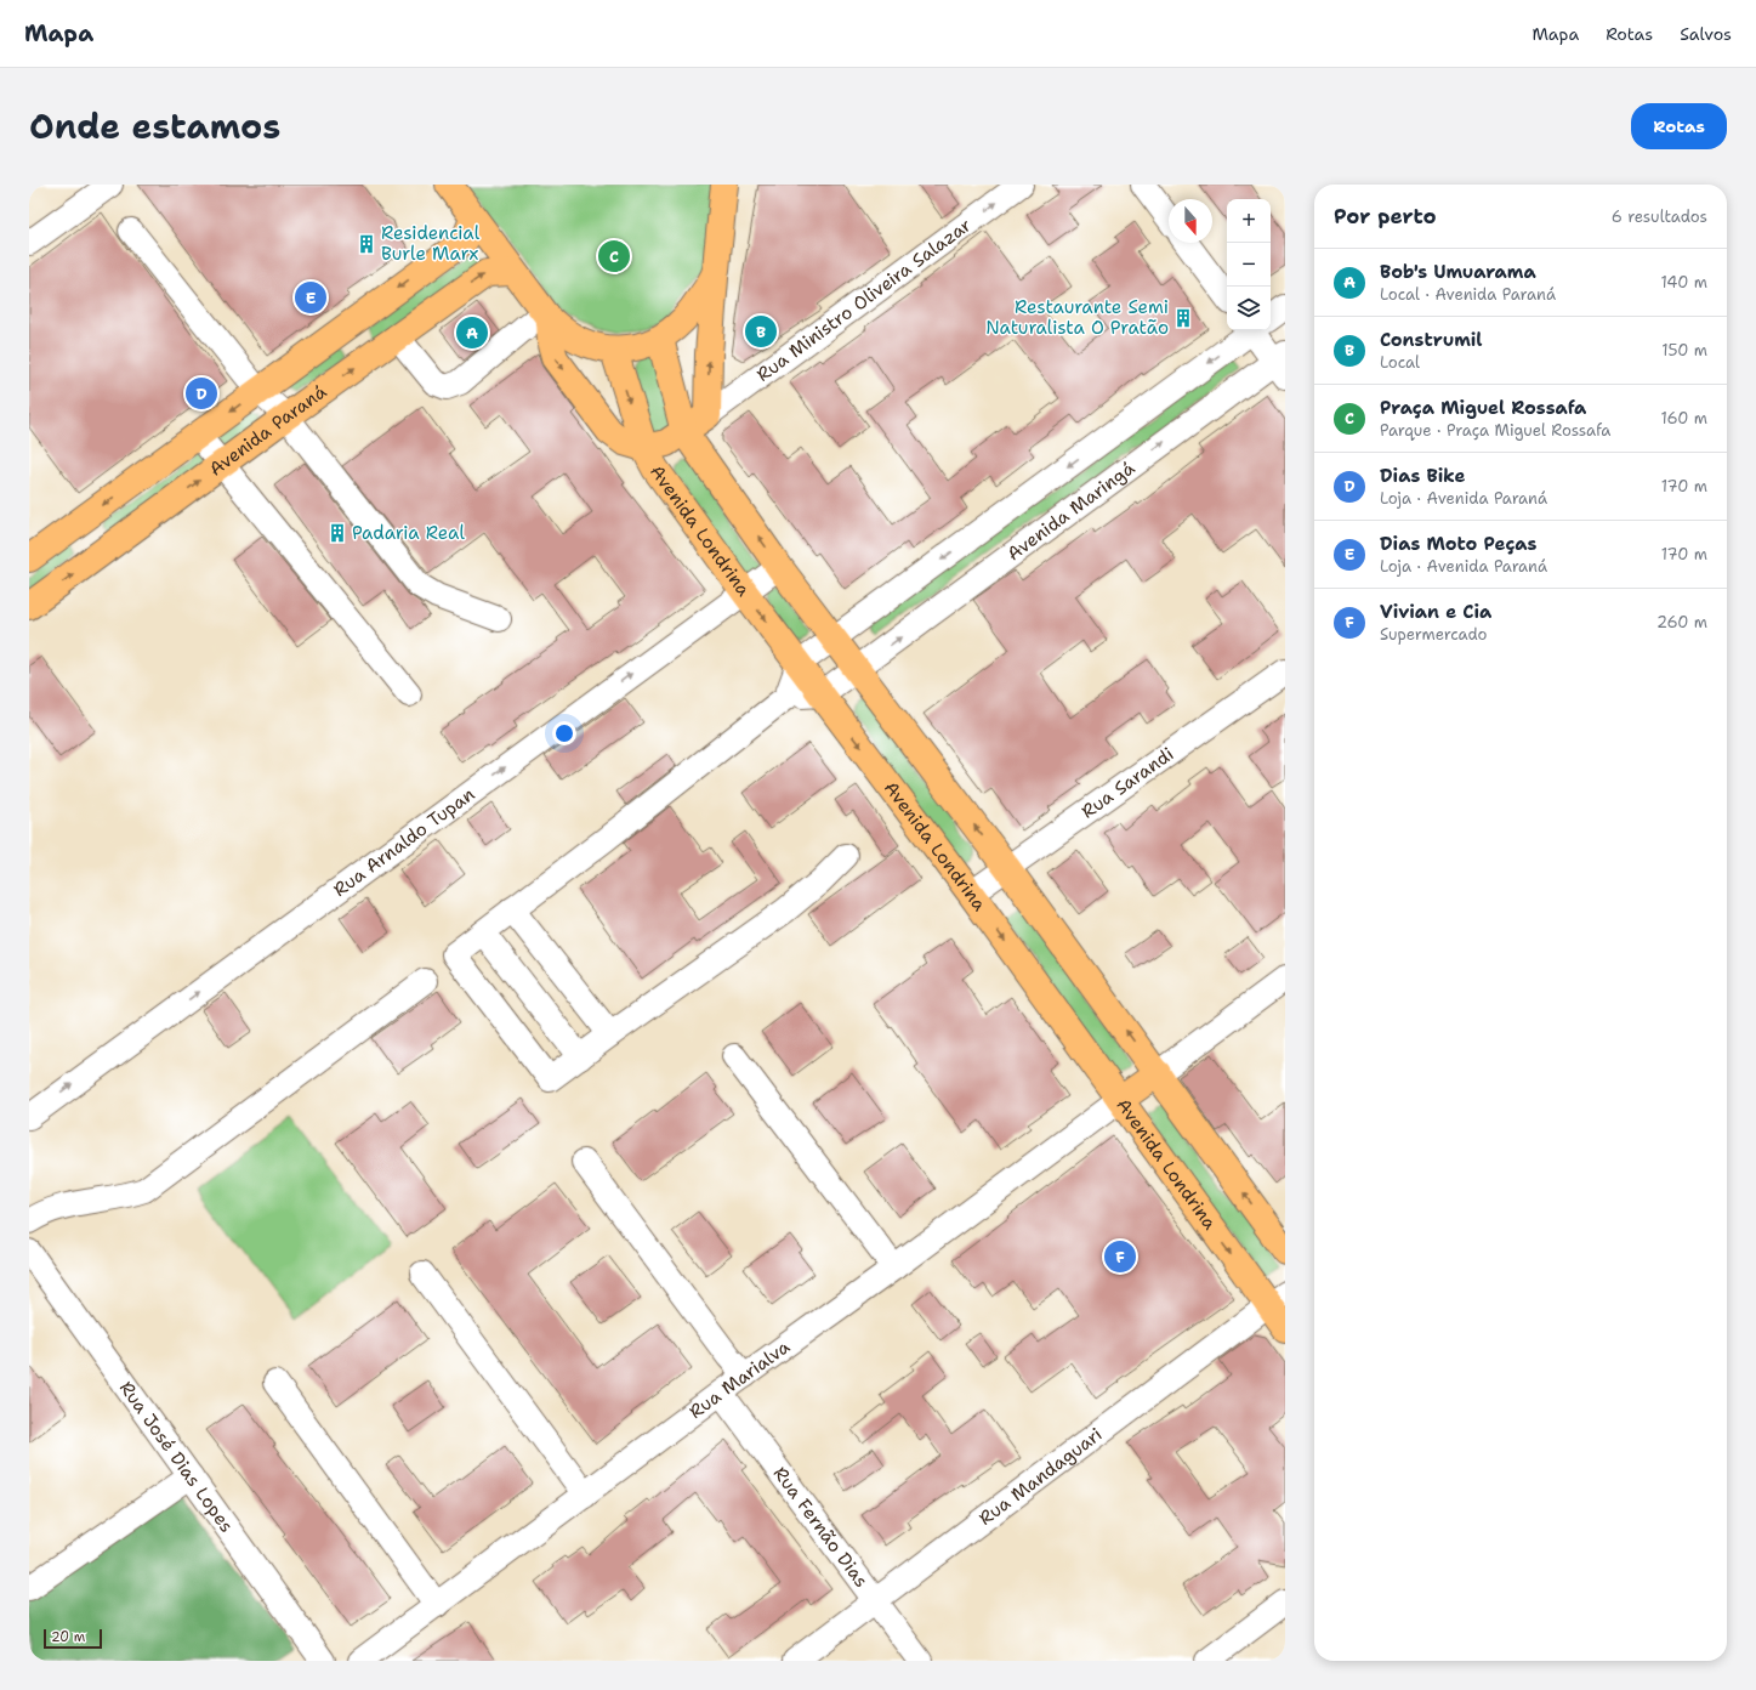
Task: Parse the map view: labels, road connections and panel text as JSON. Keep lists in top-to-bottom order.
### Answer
{
  "streets": {
    "main road": ["Avenida Paraná", "Avenida Londrina"],
    "street": [
      "Rua Ministro Oliveira Salazar",
      "Avenida Maringá",
      "Rua Sarandi",
      "Rua Arnaldo Tupan",
      "Rua Marialva",
      "Rua José Dias Lopes",
      "Rua Mandaguari",
      "Rua Fernão Dias"
    ]
  },
  "crossings": [
    ["Avenida Maringá", "Avenida Londrina"],
    ["Avenida Londrina", "Rua Sarandi"],
    ["Avenida Londrina", "Rua Arnaldo Tupan"],
    ["Avenida Londrina", "Rua Marialva"],
    ["Avenida Londrina", "Rua Mandaguari"],
    ["Rua Marialva", "Rua Fernão Dias"],
    ["Rua Mandaguari", "Rua Fernão Dias"]
  ],
  "one_way": ["Rua Ministro Oliveira Salazar"],
  "places": {
    "building": ["Residencial Burle Marx", "Restaurante Semi Naturalista O Pratão", "Padaria Real"]
  },
  "scale_bar": "20 m",
  "north": "bottom",
  "page": {
    "header": "Mapa",
    "nav": ["Mapa", "Rotas", "Salvos"],
    "title": "Onde estamos",
    "buttons": "Rotas",
    "heading": ["Por perto", "6 resultados"],
    "map_buttons": ["+", "−"],
    "pins": [
      "C",
      "E",
      "B",
      "A",
      "D",
      "F"
    ],
    "list": [
      {
        "mark": "A",
        "name": "Bob's Umuarama",
        "note": "Local · Avenida Paraná",
        "value": "140 m"
      },
      {
        "mark": "B",
        "name": "Construmil",
        "note": "Local",
        "value": "150 m"
      },
      {
        "mark": "C",
        "name": "Praça Miguel Rossafa",
        "note": "Parque · Praça Miguel Rossafa",
        "value": "160 m"
      },
      {
        "mark": "D",
        "name": "Dias Bike",
        "note": "Loja · Avenida Paraná",
        "value": "170 m"
      },
      {
        "mark": "E",
        "name": "Dias Moto Peças",
        "note": "Loja · Avenida Paraná",
        "value": "170 m"
      },
      {
        "mark": "F",
        "name": "Vivian e Cia",
        "note": "Supermercado",
        "value": "260 m"
      }
    ],
    "scale": "20 m"
  }
}
